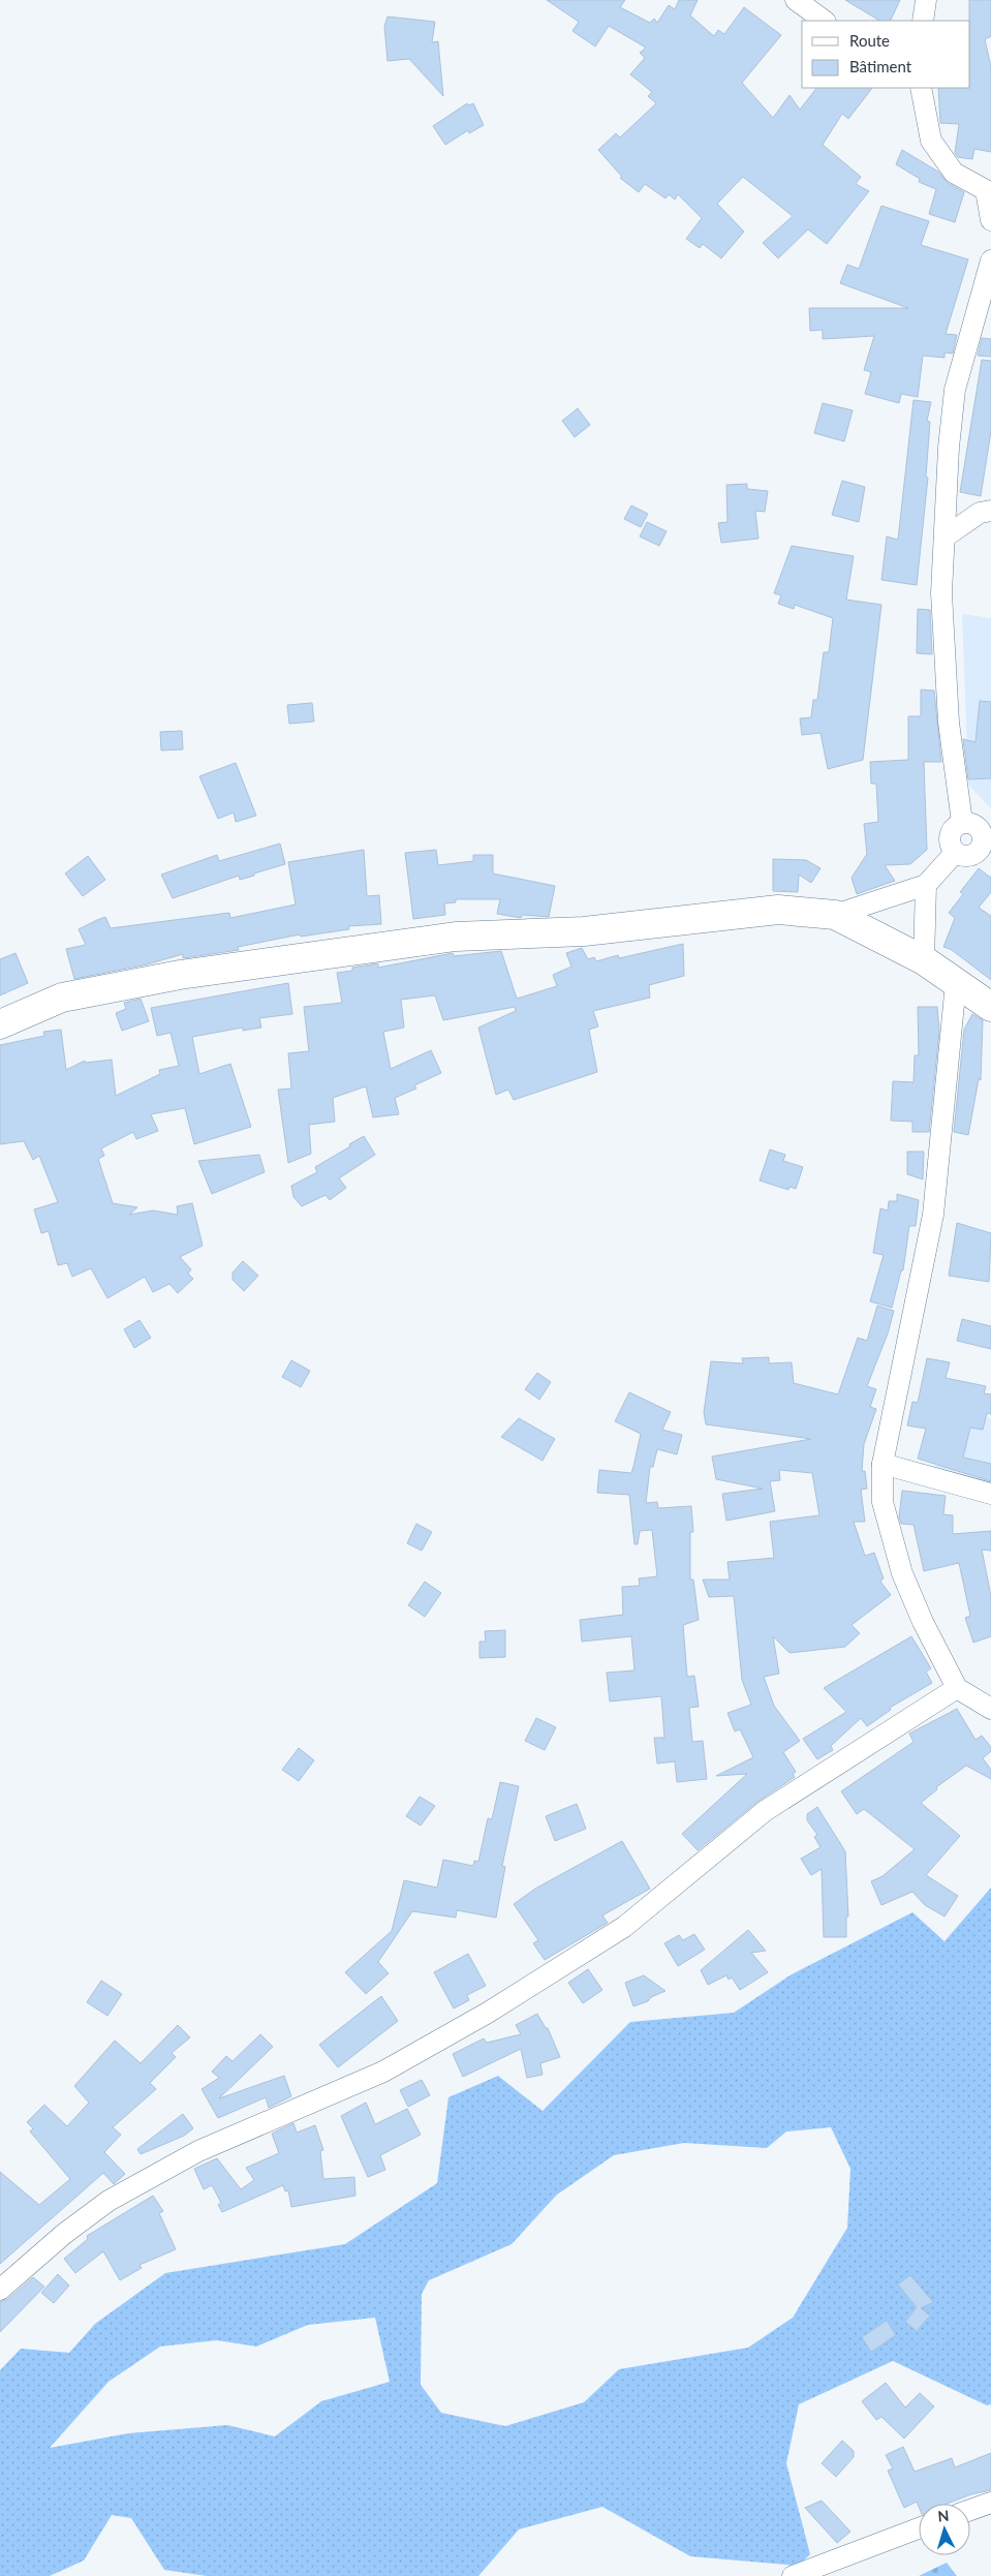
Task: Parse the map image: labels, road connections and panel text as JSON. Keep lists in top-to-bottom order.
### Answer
{
  "legend": ["Route", "Bâtiment"],
  "north": "top"
}
